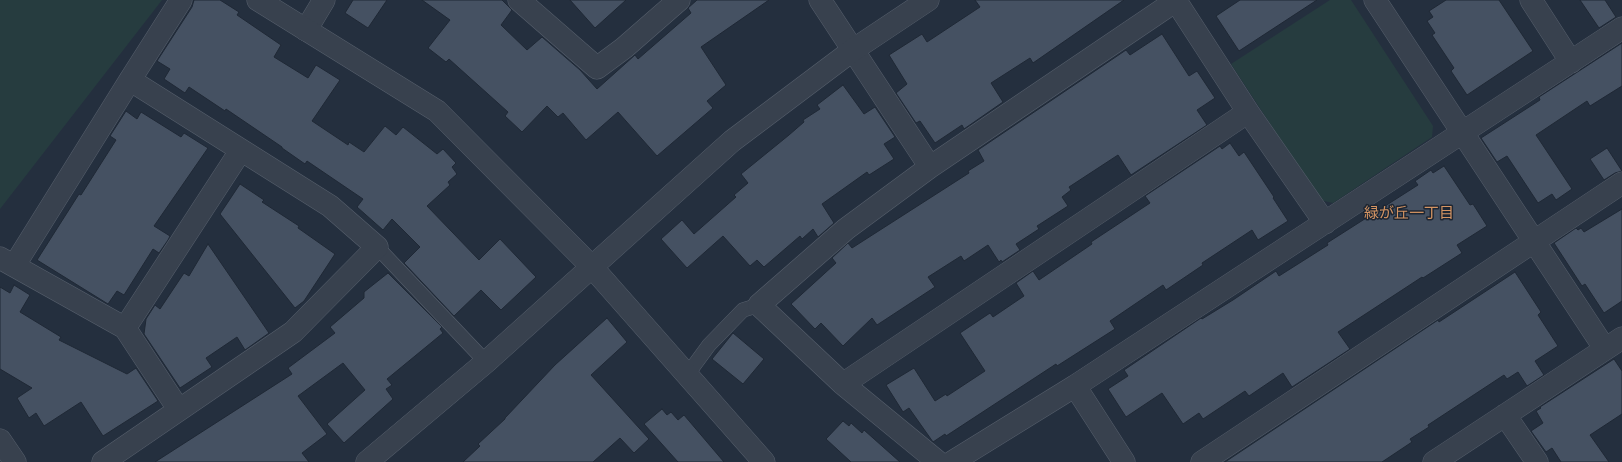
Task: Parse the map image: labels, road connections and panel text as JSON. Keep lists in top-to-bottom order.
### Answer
{
  "districts": ["緑が丘一丁目"]
}
